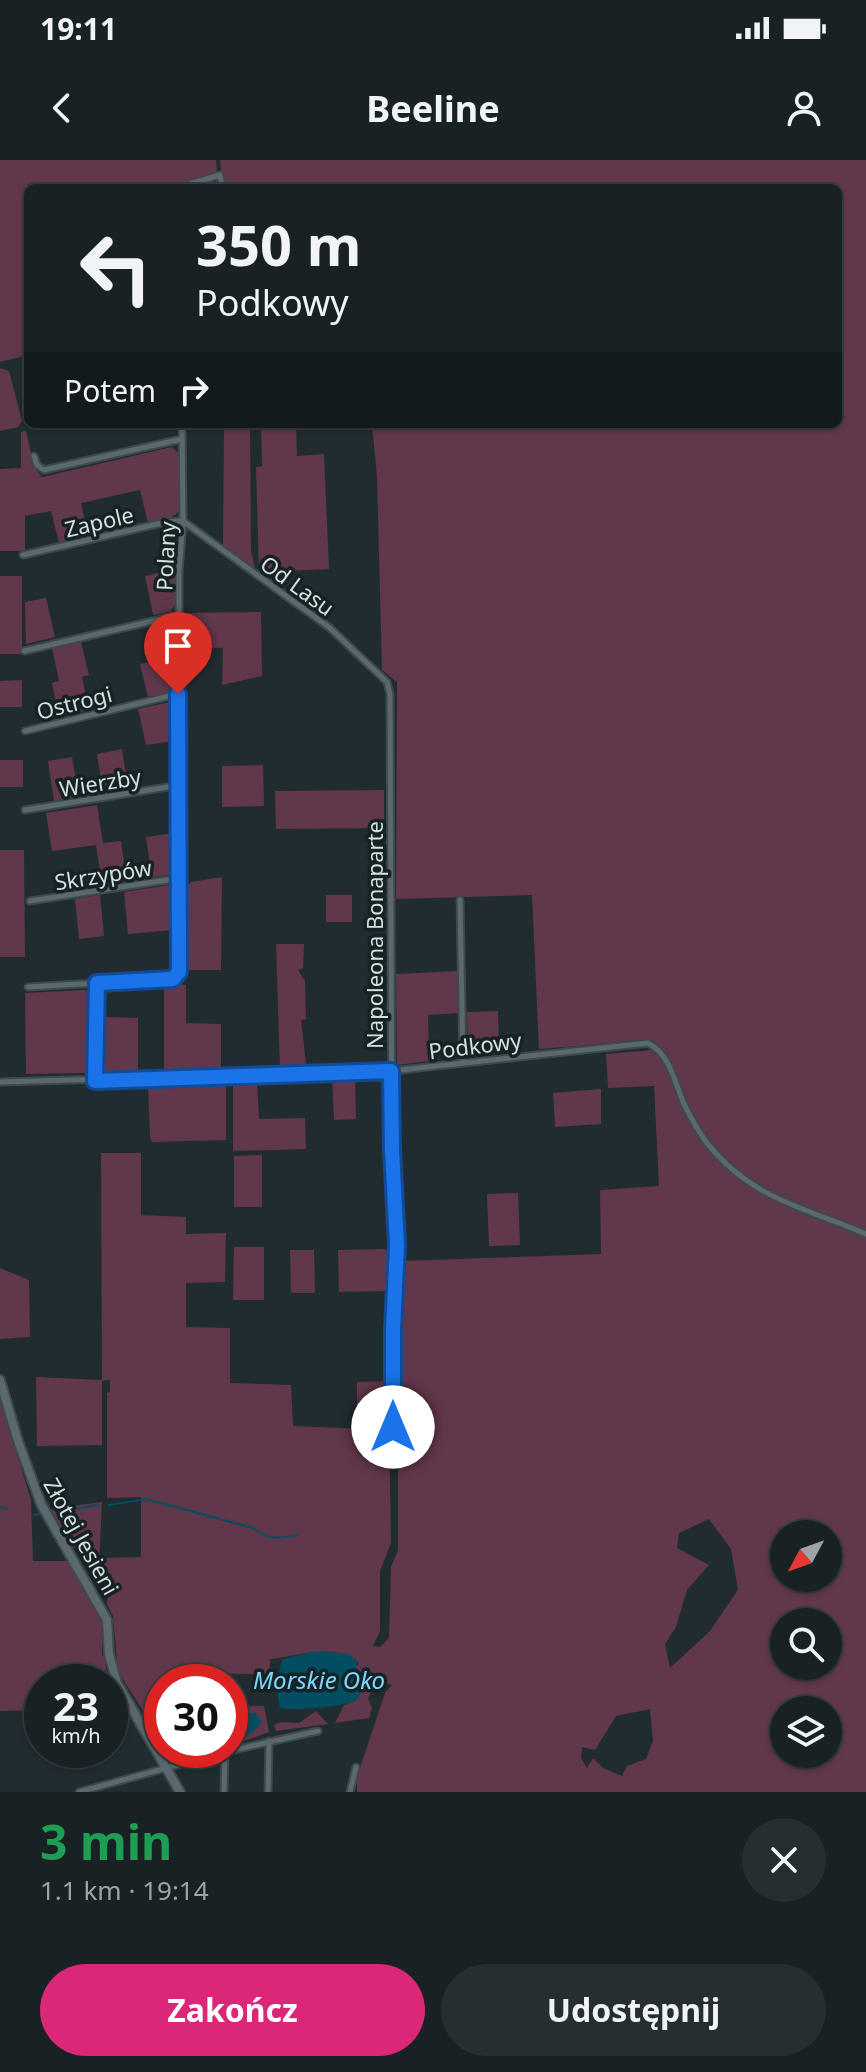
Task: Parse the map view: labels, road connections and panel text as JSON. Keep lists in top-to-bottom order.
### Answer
{
  "streets": {
    "street": [
      "Zapole",
      "Polany",
      "Od Lasu",
      "Ostrogi",
      "Wierzby",
      "Skrzypów",
      "Napoleona Bonaparte",
      "Podkowy",
      "Złotej Jesieni"
    ]
  },
  "crossings": [
    ["Zapole", "Polany"],
    ["Zapole", "Od Lasu"],
    ["Polany", "Od Lasu"],
    ["Polany", "Ostrogi"],
    ["Polany", "Wierzby"],
    ["Polany", "Skrzypów"],
    ["Od Lasu", "Napoleona Bonaparte"],
    ["Napoleona Bonaparte", "Podkowy"]
  ],
  "water": ["Morskie Oko"],
  "north": "bottom left",
  "page": {
    "status": "19:11",
    "header": "Beeline",
    "turn": ["350 m", "Podkowy"],
    "then": "Potem",
    "speed": "23 km/h",
    "limit": "30",
    "heading": ["3 min", "1.1 km · 19:14"],
    "buttons": ["Zakończ", "Udostępnij"]
  }
}
